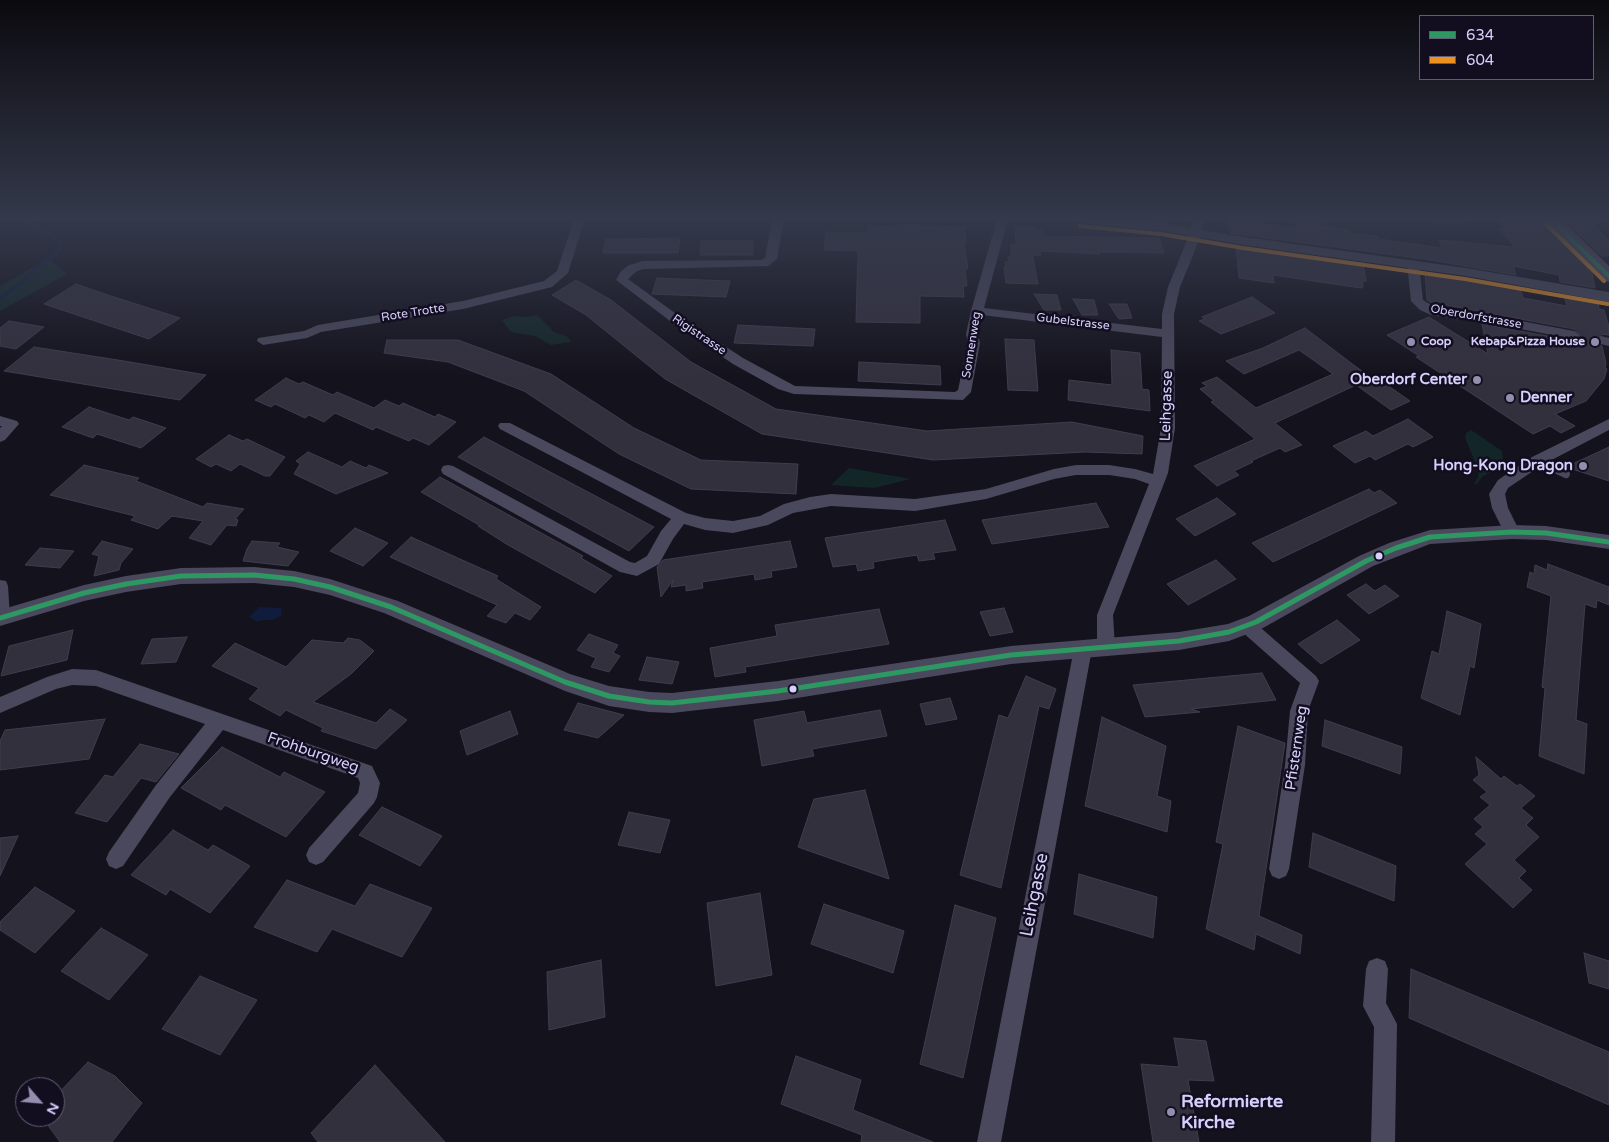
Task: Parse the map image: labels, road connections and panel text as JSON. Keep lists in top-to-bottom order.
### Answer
{
  "streets": {
    "street": [
      "Rote Trotte",
      "Oberdorfstrasse",
      "Gubelstrasse",
      "Rigistrasse",
      "Sonnenweg",
      "Leihgasse",
      "Pfisternweg",
      "Frohburgweg"
    ]
  },
  "crossings": [
    ["Gubelstrasse", "Sonnenweg"],
    ["Gubelstrasse", "Leihgasse"],
    ["Rigistrasse", "Sonnenweg"]
  ],
  "places": [
    "Coop",
    "Kebap&Pizza House",
    "Oberdorf Center",
    "Denner",
    "Hong-Kong Dragon",
    "Reformierte Kirche"
  ],
  "lines": ["transit line 634", "transit line 604"],
  "legend": ["634", "604"],
  "north": "bottom right"
}
